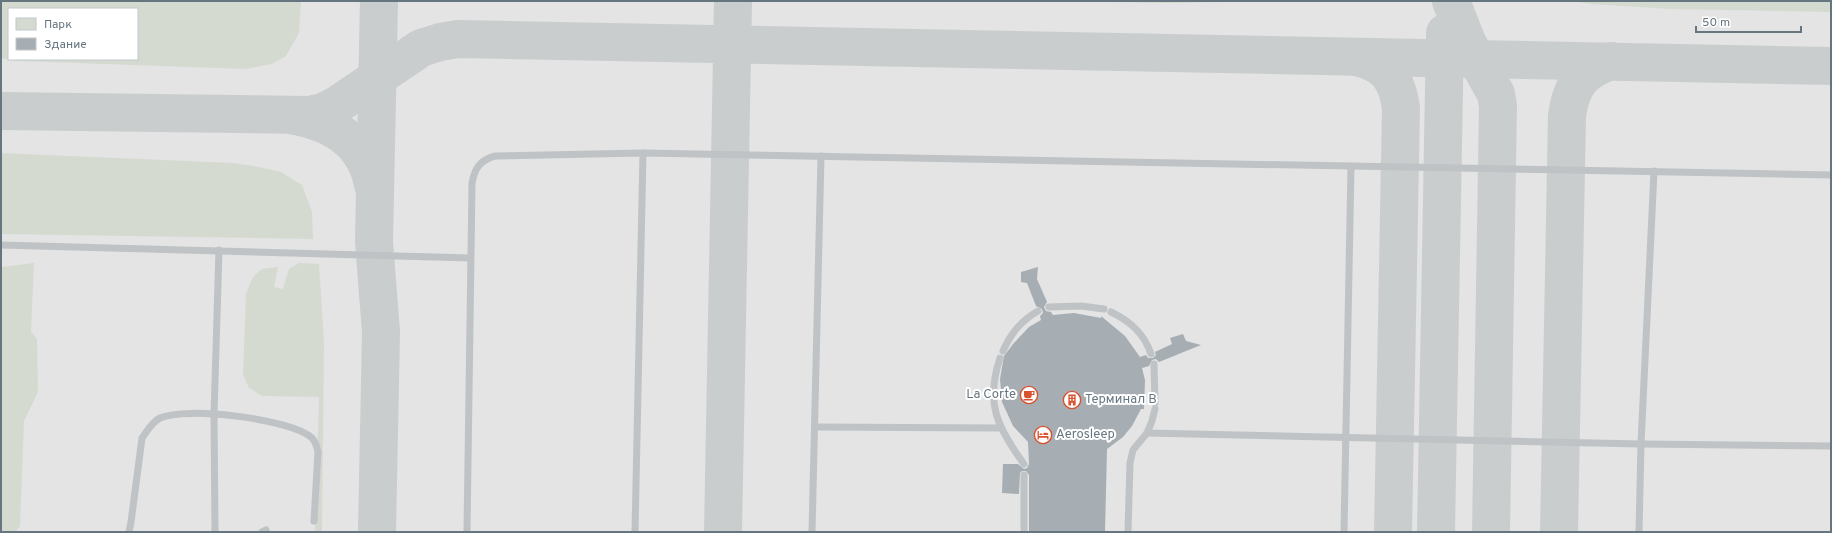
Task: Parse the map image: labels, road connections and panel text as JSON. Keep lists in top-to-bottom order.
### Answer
{
  "places": {
    "cafe": ["La Corte"],
    "building": ["Терминал B"],
    "hotel": ["Aerosleep"]
  },
  "legend": ["Парк", "Здание"],
  "scale_bar": "50 m"
}
